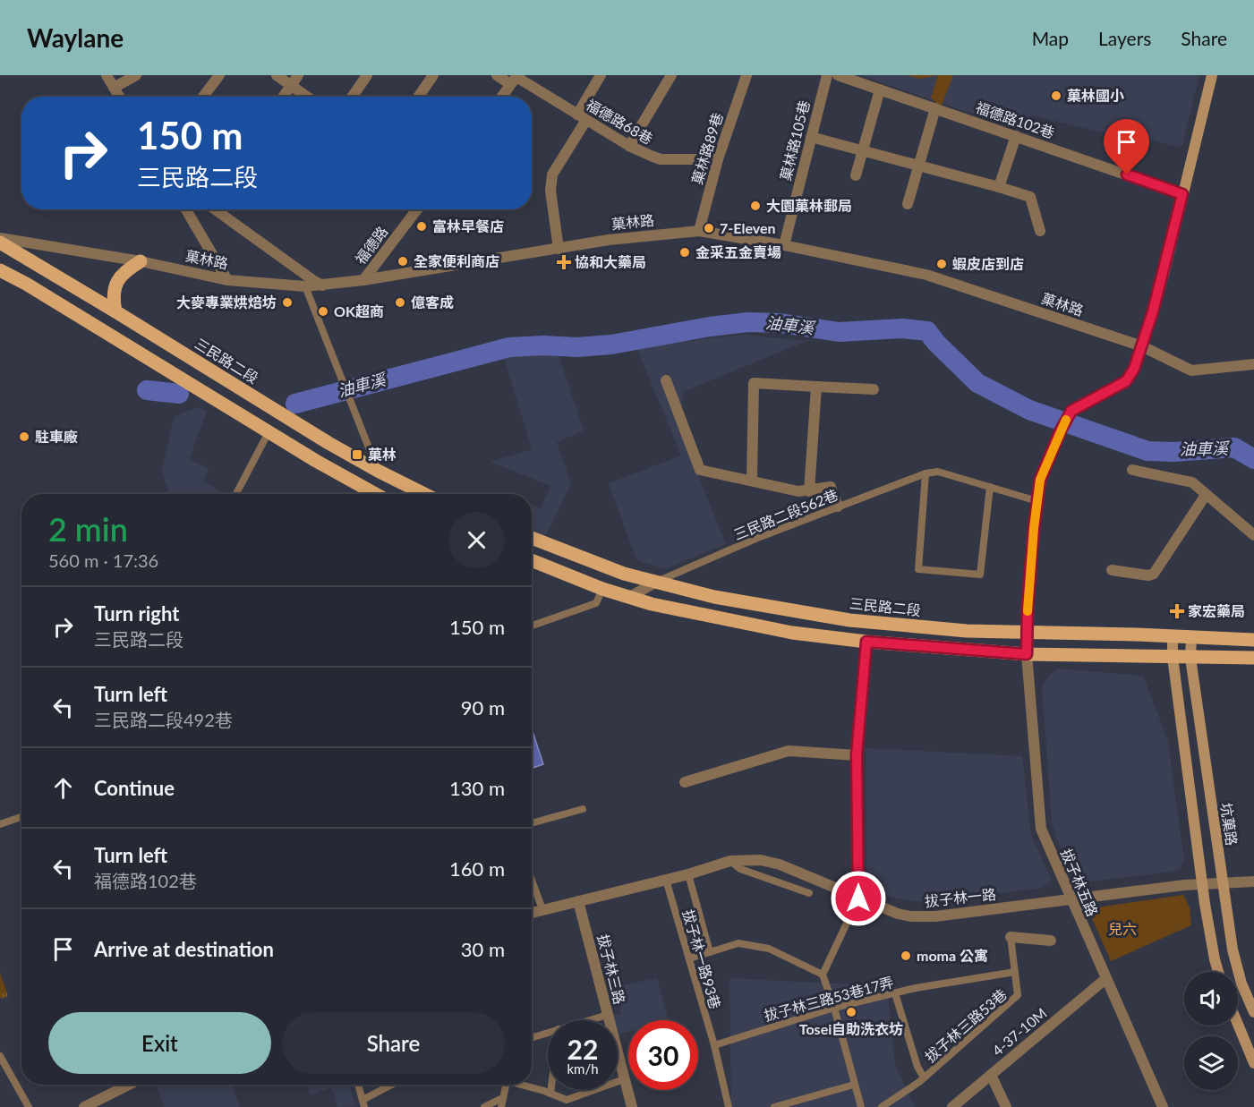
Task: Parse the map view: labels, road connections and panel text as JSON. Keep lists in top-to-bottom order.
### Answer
{
  "streets": {
    "main road": ["三民路二段"],
    "street": [
      "福德路102巷",
      "福德路68巷",
      "菓林路105巷",
      "菓林路89巷",
      "菓林路",
      "福德路",
      "坑菓路",
      "拔子林五路",
      "拔子林一路",
      "拔子林三路",
      "4-37-10M"
    ],
    "lane": [
      "三民路二段562巷",
      "拔子林一路93巷",
      "拔子林三路53巷17弄",
      "拔子林三路53巷"
    ]
  },
  "crossings": [
    ["福德路68巷", "菓林路89巷"],
    ["菓林路105巷", "菓林路"],
    ["菓林路89巷", "菓林路"],
    ["菓林路", "福德路"],
    ["三民路二段", "三民路二段562巷"],
    ["三民路二段", "坑菓路"],
    ["坑菓路", "拔子林一路"],
    ["拔子林五路", "拔子林一路"],
    ["拔子林五路", "4-37-10M"],
    ["拔子林一路", "拔子林一路93巷"],
    ["拔子林一路", "拔子林三路"],
    ["拔子林一路93巷", "拔子林三路53巷17弄"],
    ["拔子林三路53巷17弄", "拔子林三路53巷"]
  ],
  "water": ["油車溪"],
  "parks": ["兒六"],
  "places": {
    "other": [
      "菓林國小",
      "大園菓林郵局",
      "富林早餐店",
      "7-Eleven",
      "金采五金賣場",
      "全家便利商店",
      "蝦皮店到店",
      "大麥專業烘焙坊",
      "億客成",
      "OK超商",
      "駐車廠",
      "moma 公寓",
      "Tosei自助洗衣坊"
    ],
    "health": ["協和大藥局", "家宏藥局"],
    "transit": ["菓林"]
  },
  "page": {
    "header": "Waylane",
    "nav": ["Map", "Layers", "Share"],
    "turn": ["150 m", "三民路二段"],
    "heading": ["2 min", "560 m · 17:36"],
    "list": [
      {
        "name": "Turn right",
        "note": "三民路二段",
        "value": "150 m"
      },
      {
        "name": "Turn left",
        "note": "三民路二段492巷",
        "value": "90 m"
      },
      {
        "name": "Continue",
        "value": "130 m"
      },
      {
        "name": "Turn left",
        "note": "福德路102巷",
        "value": "160 m"
      },
      {
        "name": "Arrive at destination",
        "value": "30 m"
      }
    ],
    "buttons": ["Exit", "Share"],
    "speed": "22 km/h",
    "limit": "30"
  }
}
